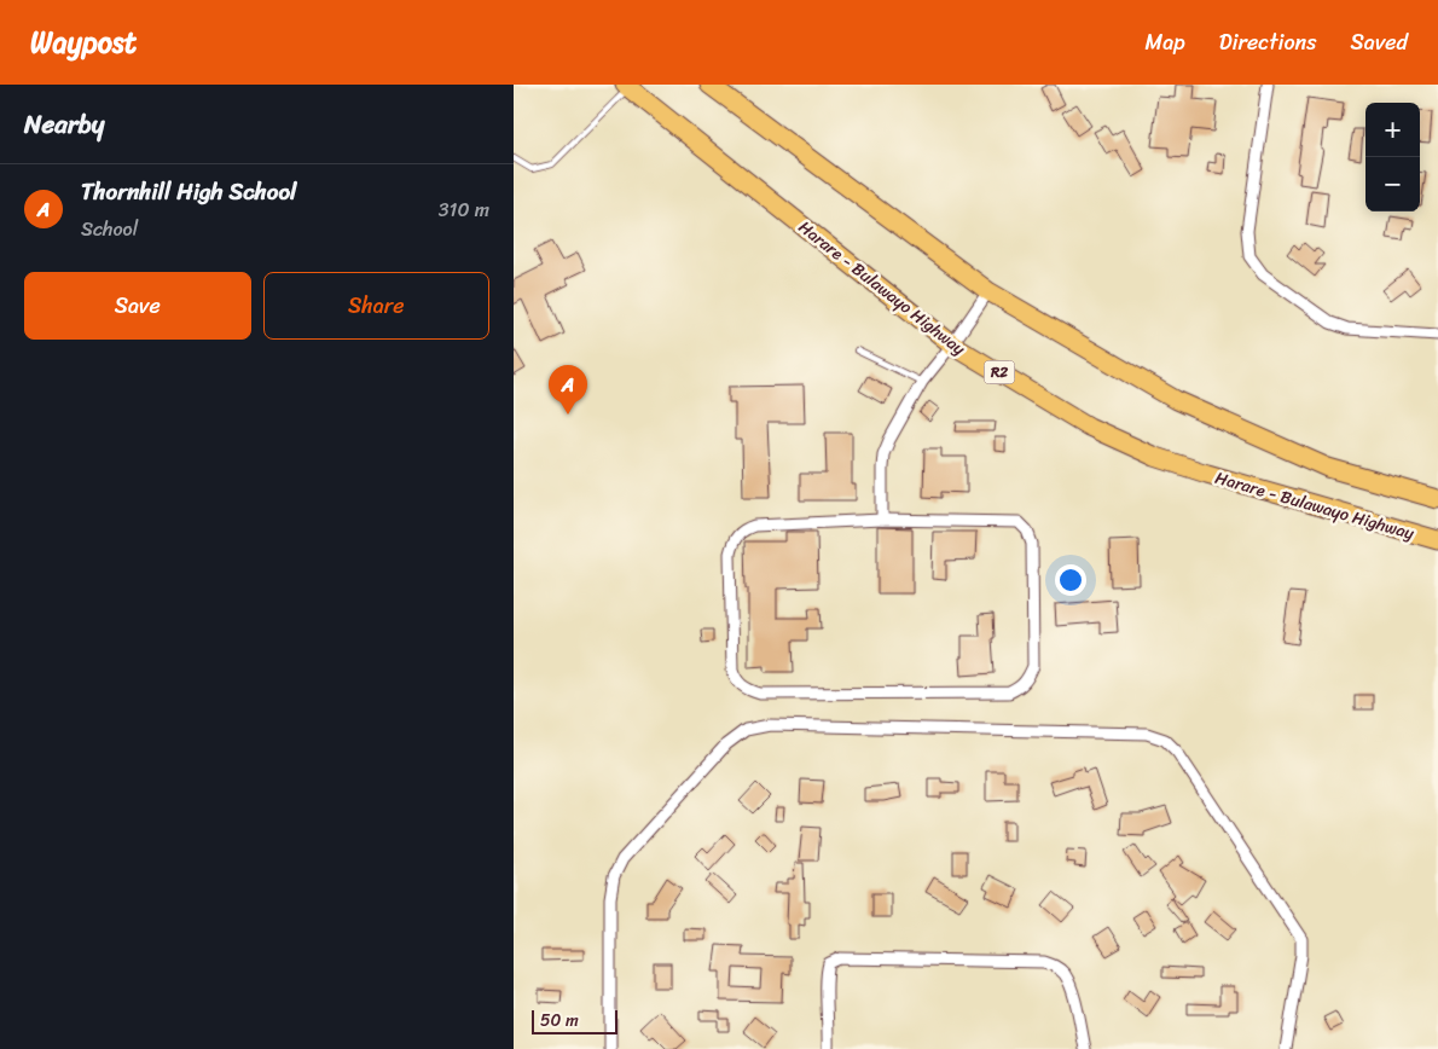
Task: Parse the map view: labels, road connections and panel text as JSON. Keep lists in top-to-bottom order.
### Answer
{
  "streets": {
    "highway": ["Harare - Bulawayo Highway", "R2"]
  },
  "scale_bar": "50 m",
  "page": {
    "header": "Waypost",
    "nav": ["Map", "Directions", "Saved"],
    "heading": "Nearby",
    "map_buttons": ["+", "−"],
    "list": [
      {
        "mark": "A",
        "name": "Thornhill High School",
        "note": "School",
        "value": "310 m"
      }
    ],
    "buttons": ["Save", "Share"],
    "pins": "A",
    "scale": "50 m"
  }
}
